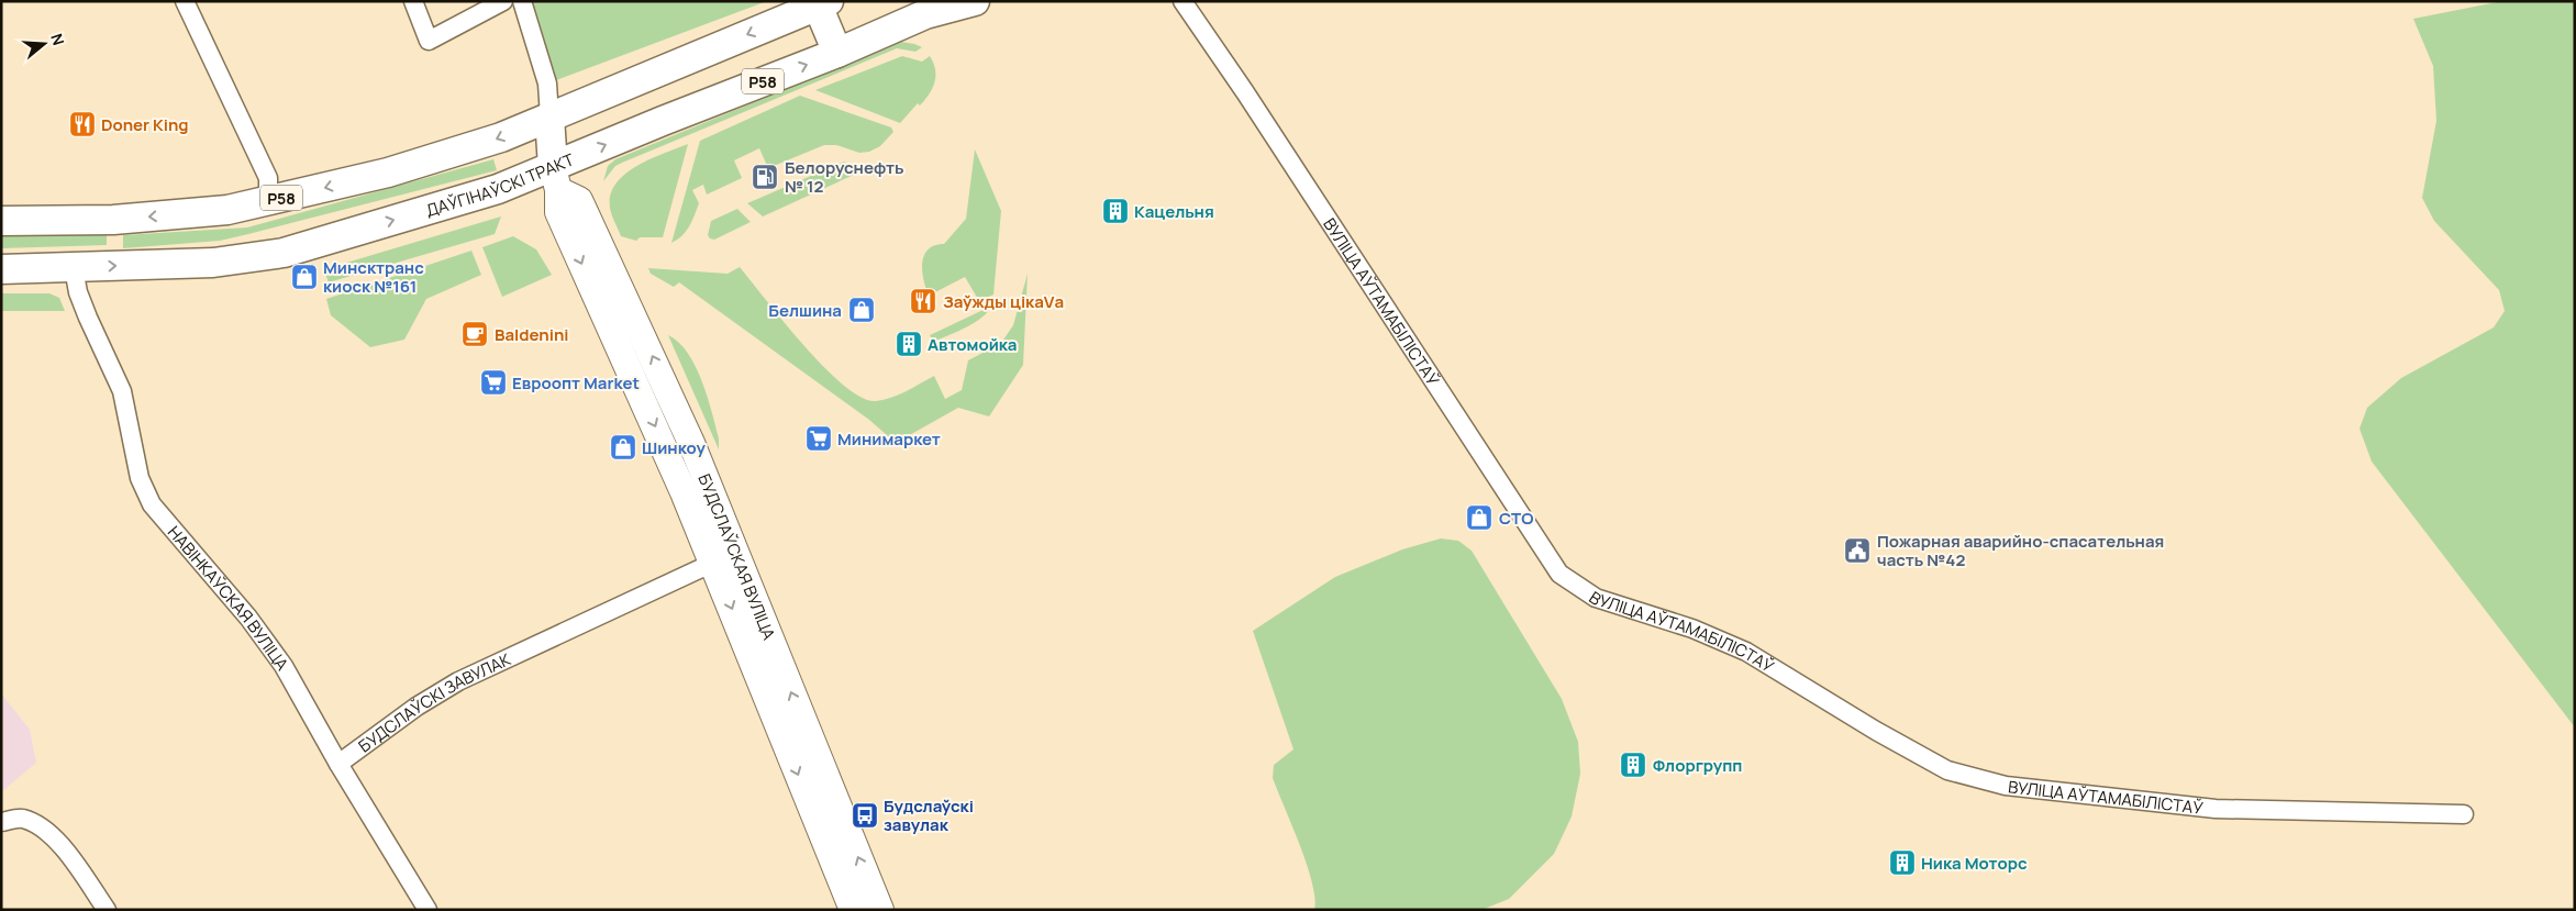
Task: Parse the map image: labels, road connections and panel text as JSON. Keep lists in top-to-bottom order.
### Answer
{
  "streets": {
    "main road": ["Р58", "ДАЎГІНАЎСКІ ТРАКТ", "БУДСЛАЎСКАЯ ВУЛІЦА"],
    "street": ["ВУЛІЦА АЎТАМАБІЛІСТАЎ", "НАВІНКАЎСКАЯ ВУЛІЦА", "БУДСЛАЎСКІ ЗАВУЛАК"]
  },
  "crossings": [
    ["ДАЎГІНАЎСКІ ТРАКТ", "БУДСЛАЎСКАЯ ВУЛІЦА"],
    ["ДАЎГІНАЎСКІ ТРАКТ", "НАВІНКАЎСКАЯ ВУЛІЦА"],
    ["БУДСЛАЎСКАЯ ВУЛІЦА", "БУДСЛАЎСКІ ЗАВУЛАК"],
    ["НАВІНКАЎСКАЯ ВУЛІЦА", "БУДСЛАЎСКІ ЗАВУЛАК"]
  ],
  "places": {
    "restaurant": ["Doner King", "Заўжды цікаVа"],
    "fuel station": ["Белоруснефть № 12"],
    "building": [
      "Кацельня",
      "Автомойка",
      "Флоргрупп",
      "Ника Моторс"
    ],
    "shop": [
      "Минсктранс киоск №161",
      "Белшина",
      "Шинкоу",
      "СТО"
    ],
    "cafe": ["Baldenini"],
    "supermarket": ["Евроопт Market", "Минимаркет"],
    "public building": ["Пожарная аварийно-спасательная часть №42"],
    "bus stop": ["Будслаўскі завулак"]
  },
  "north": "right"
}
